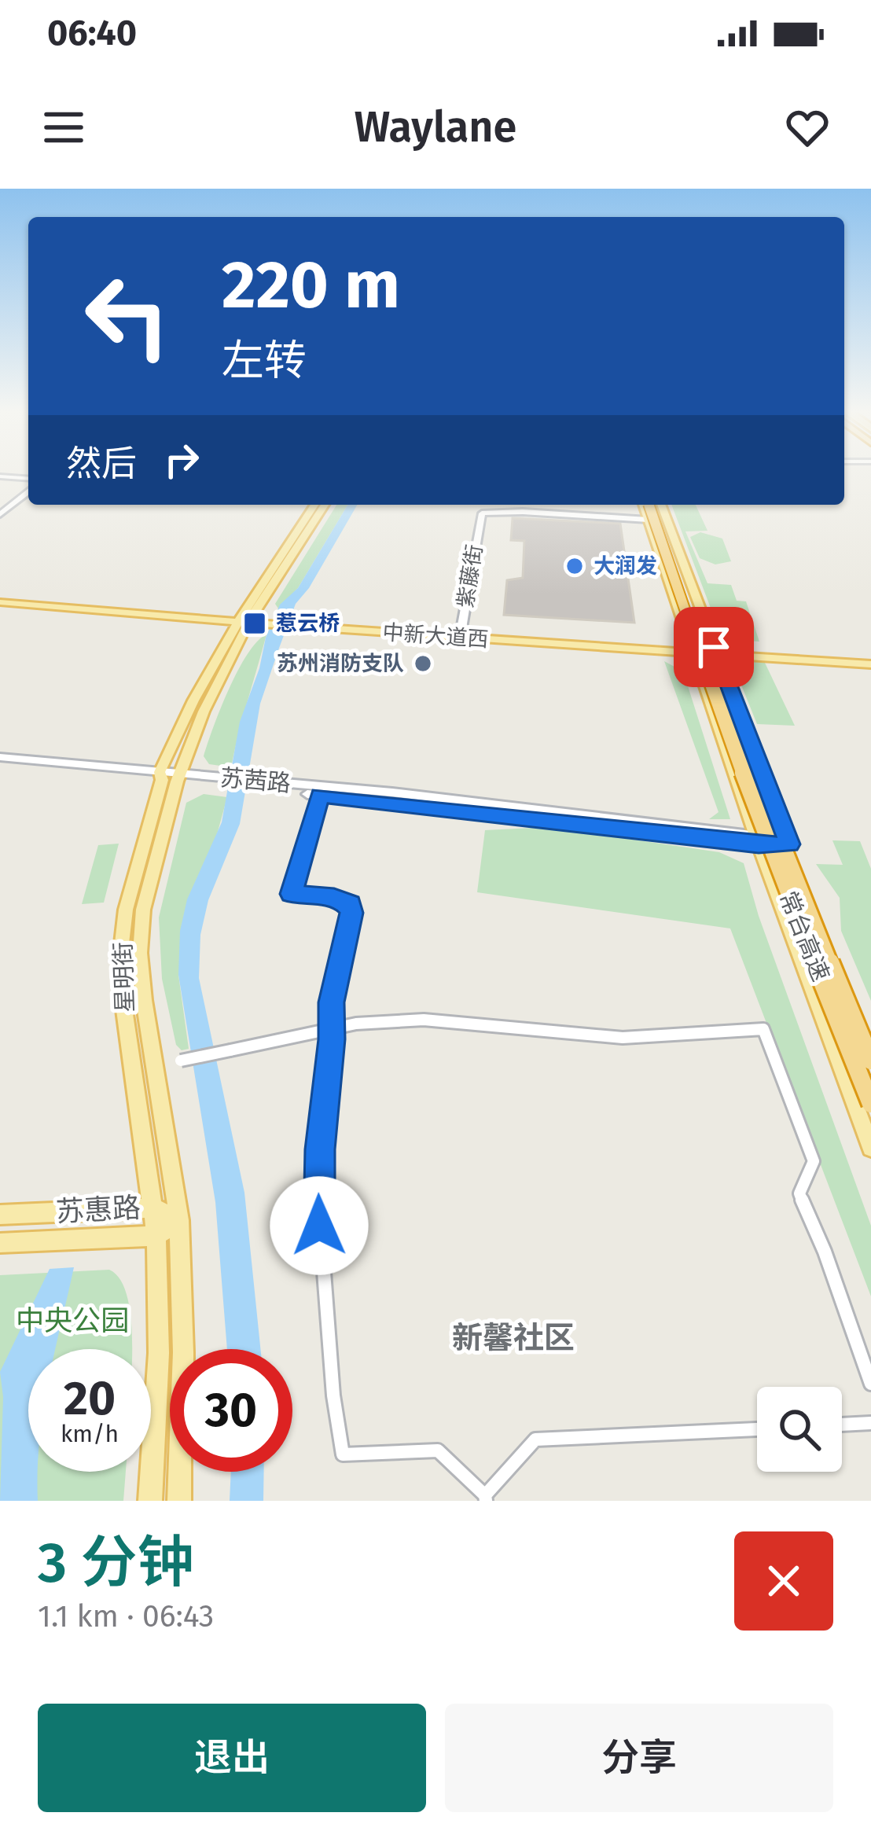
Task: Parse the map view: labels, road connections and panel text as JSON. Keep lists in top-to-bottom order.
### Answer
{
  "streets": {
    "highway": ["常台高速"],
    "main road": [
      "紫藤街",
      "中新大道西",
      "苏茜路",
      "星明街",
      "苏惠路"
    ]
  },
  "crossings": [
    ["紫藤街", "中新大道西"],
    ["中新大道西", "星明街"],
    ["苏茜路", "星明街"],
    ["星明街", "苏惠路"]
  ],
  "districts": ["新馨社区"],
  "parks": ["中央公园"],
  "places": {
    "other": ["大润发", "苏州消防支队"],
    "transit": ["惹云桥"]
  },
  "page": {
    "status": "06:40",
    "header": "Waylane",
    "turn": ["220 m", "左转"],
    "then": "然后",
    "speed": "20 km/h",
    "limit": "30",
    "heading": ["3 分钟", "1.1 km · 06:43"],
    "buttons": ["退出", "分享"]
  }
}
